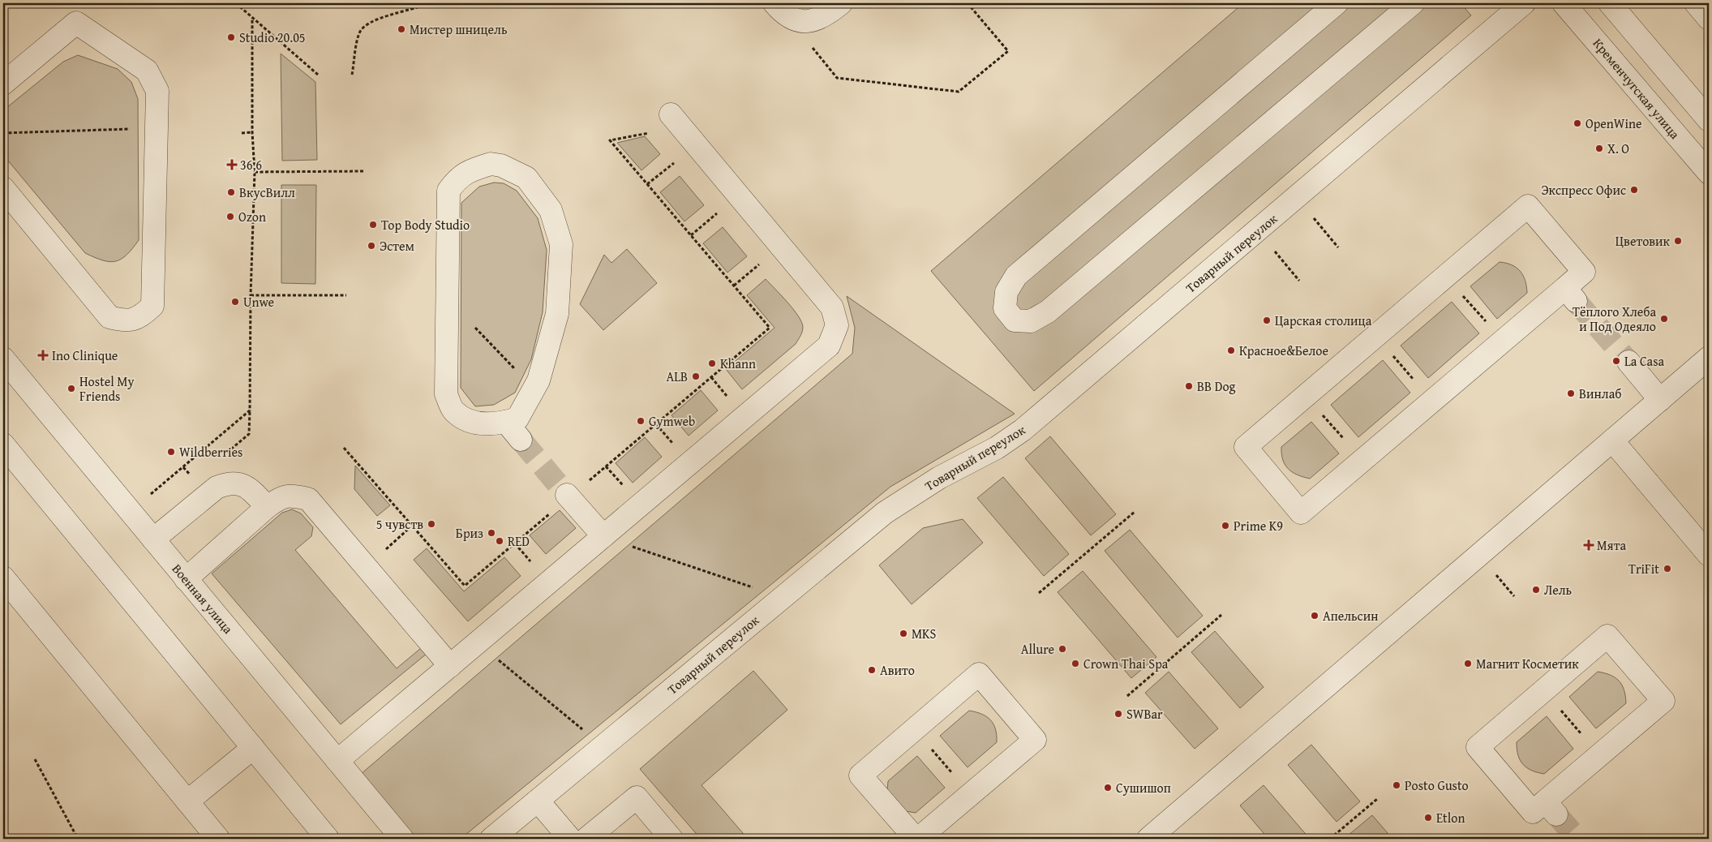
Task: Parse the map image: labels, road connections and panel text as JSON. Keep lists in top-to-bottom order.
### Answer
{
  "streets": {
    "street": ["Кременчугская улица", "Товарный переулок", "Военная улица"]
  },
  "places": {
    "other": [
      "Мистер шницель",
      "Studio 20.05",
      "OpenWine",
      "X. O",
      "Экспресс Офис",
      "ВкусВилл",
      "Ozon",
      "Top Body Studio",
      "Цветовик",
      "Эстем",
      "Unwe",
      "Тёплого Хлеба и Под Одеяло",
      "Царская столица",
      "Красное&Белое",
      "La Casa",
      "Khann",
      "ALB",
      "BB Dog",
      "Hostel My Friends",
      "Винлаб",
      "Gymweb",
      "Wildberries",
      "5 чувств",
      "Prime K9",
      "Бриз",
      "RED",
      "TriFit",
      "Лель",
      "Апельсин",
      "MKS",
      "Allure",
      "Crown Thai Spa",
      "Магнит Косметик",
      "Авито",
      "SWBar",
      "Posto Gusto",
      "Сушишоп",
      "Etlon"
    ],
    "health": ["36,6", "Ino Clinique", "Мята"]
  }
}
